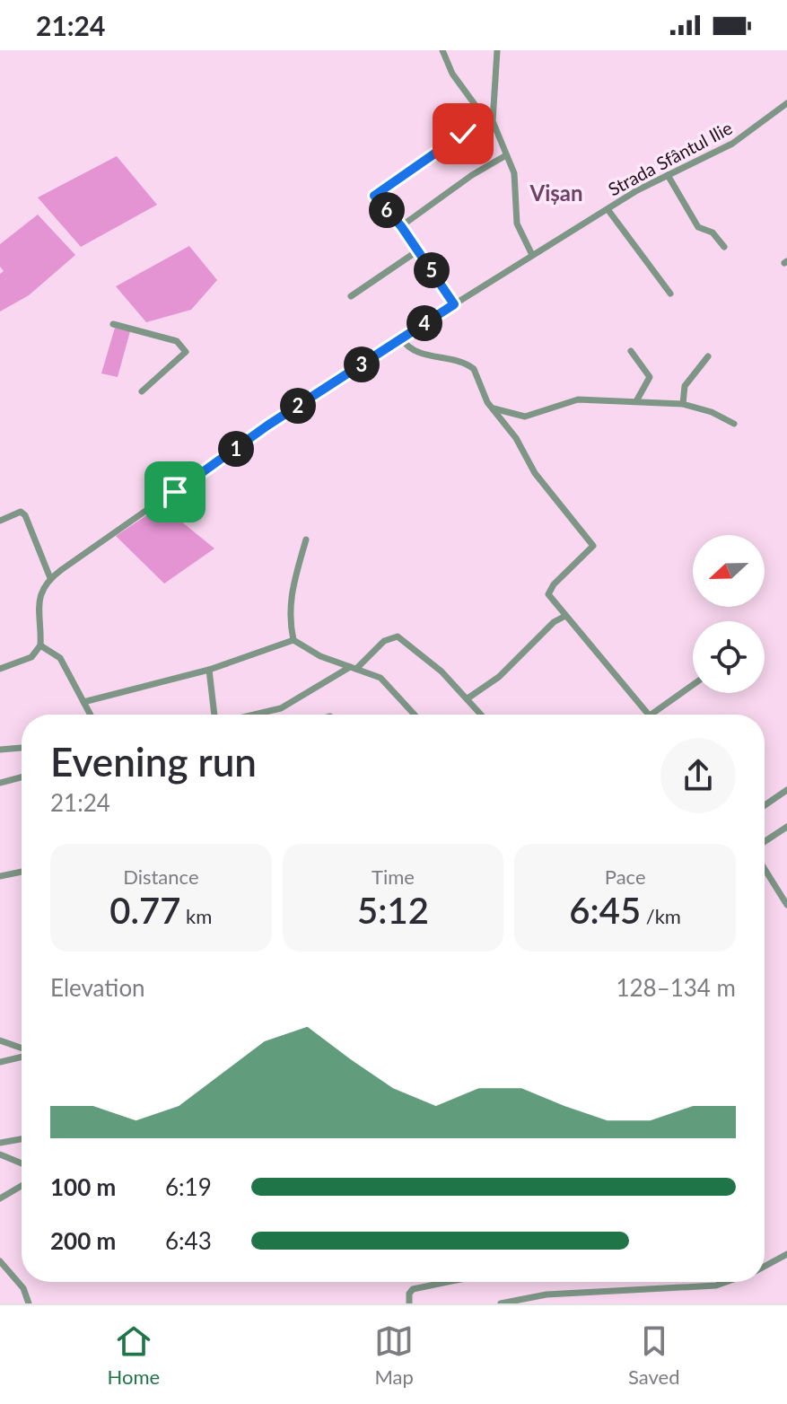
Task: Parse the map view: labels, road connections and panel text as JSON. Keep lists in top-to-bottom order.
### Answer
{
  "streets": {
    "street": ["Strada Sfântul Ilie"]
  },
  "districts": ["Vișan"],
  "north": "left",
  "page": {
    "status": "21:24",
    "pins": [
      "6",
      "5",
      "4",
      "3",
      "2",
      "1"
    ],
    "heading": ["Evening run", "21:24"],
    "stats": [
      ["Distance", "0.77 km"],
      ["Time", "5:12"],
      ["Pace", "6:45 /km"]
    ],
    "chart": ["Elevation", "128–134 m"],
    "list": [
      {
        "name": "100 m",
        "note": "6:19"
      },
      {
        "name": "200 m",
        "note": "6:43"
      }
    ],
    "tabs": ["Home", "Map", "Saved"]
  }
}
